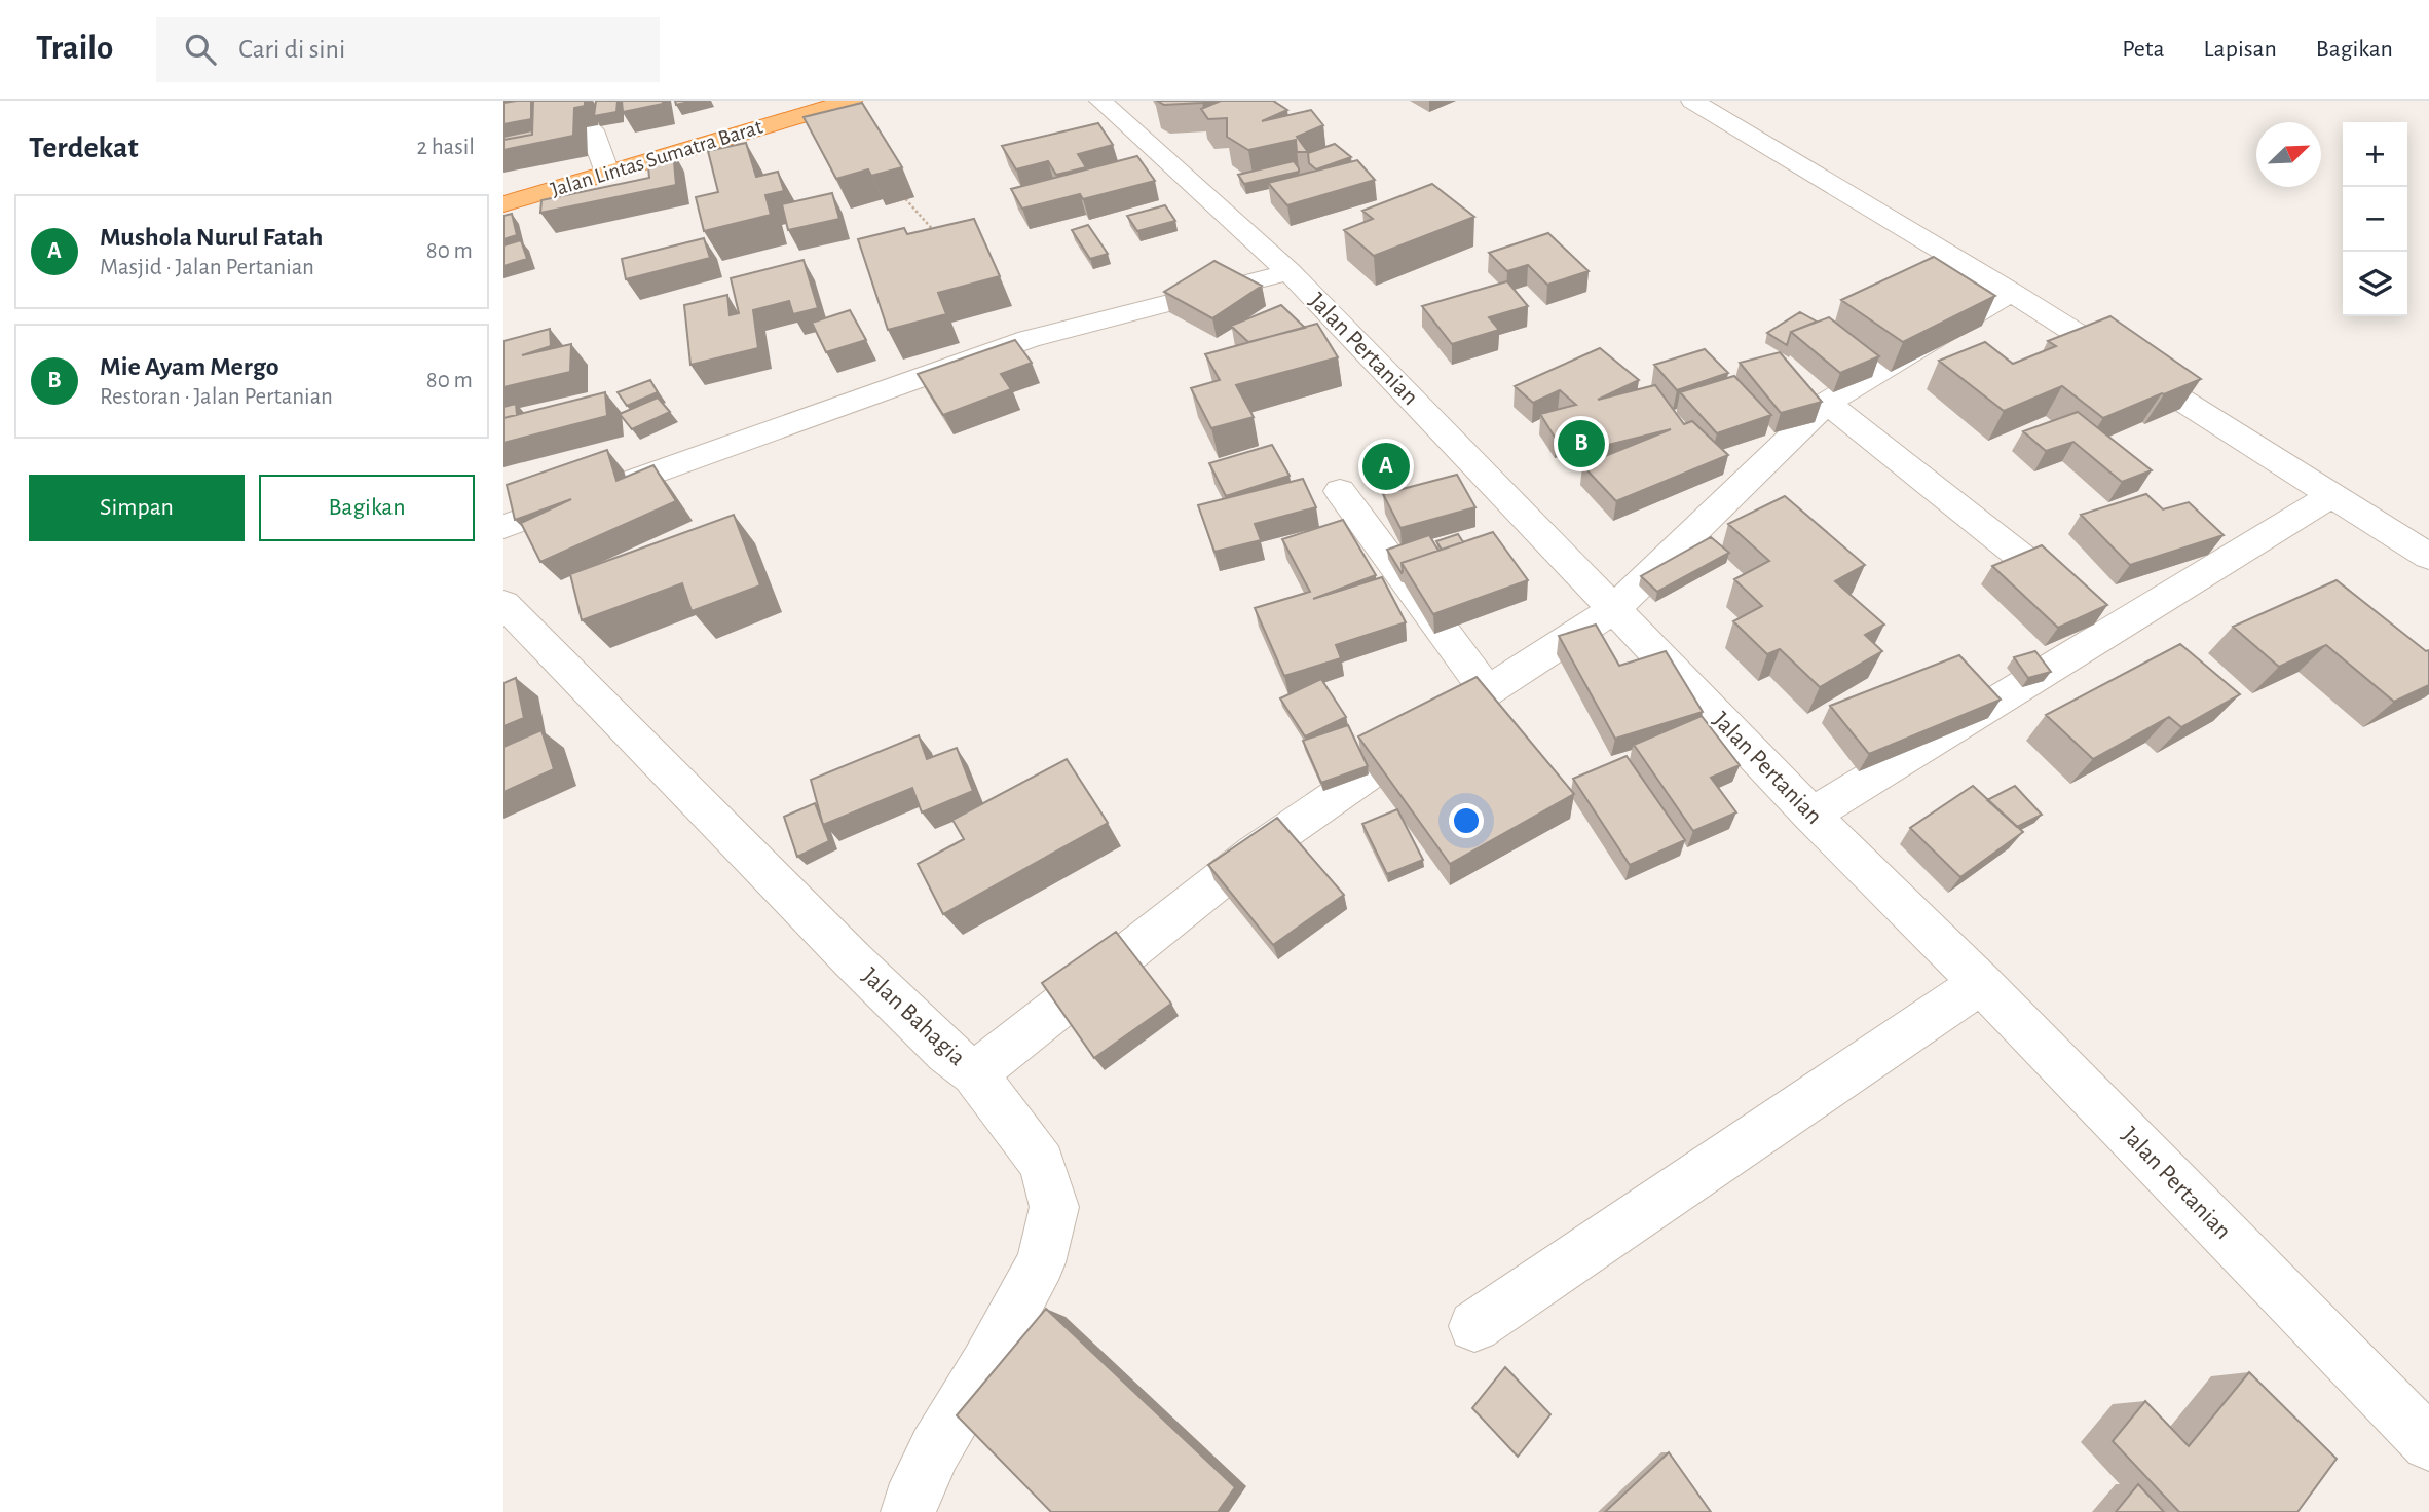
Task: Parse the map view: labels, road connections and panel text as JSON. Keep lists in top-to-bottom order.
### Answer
{
  "streets": {
    "highway": ["Jalan Lintas Sumatra Barat"],
    "street": ["Jalan Pertanian", "Jalan Bahagia"]
  },
  "north": "top right",
  "page": {
    "header": "Trailo",
    "search": "Cari di sini",
    "nav": ["Peta", "Lapisan", "Bagikan"],
    "heading": ["Terdekat", "2 hasil"],
    "map_buttons": ["+", "−"],
    "list": [
      {
        "mark": "A",
        "name": "Mushola Nurul Fatah",
        "note": "Masjid · Jalan Pertanian",
        "value": "80 m"
      },
      {
        "mark": "B",
        "name": "Mie Ayam Mergo",
        "note": "Restoran · Jalan Pertanian",
        "value": "80 m"
      }
    ],
    "pins": ["B", "A"],
    "buttons": ["Simpan", "Bagikan"]
  }
}
